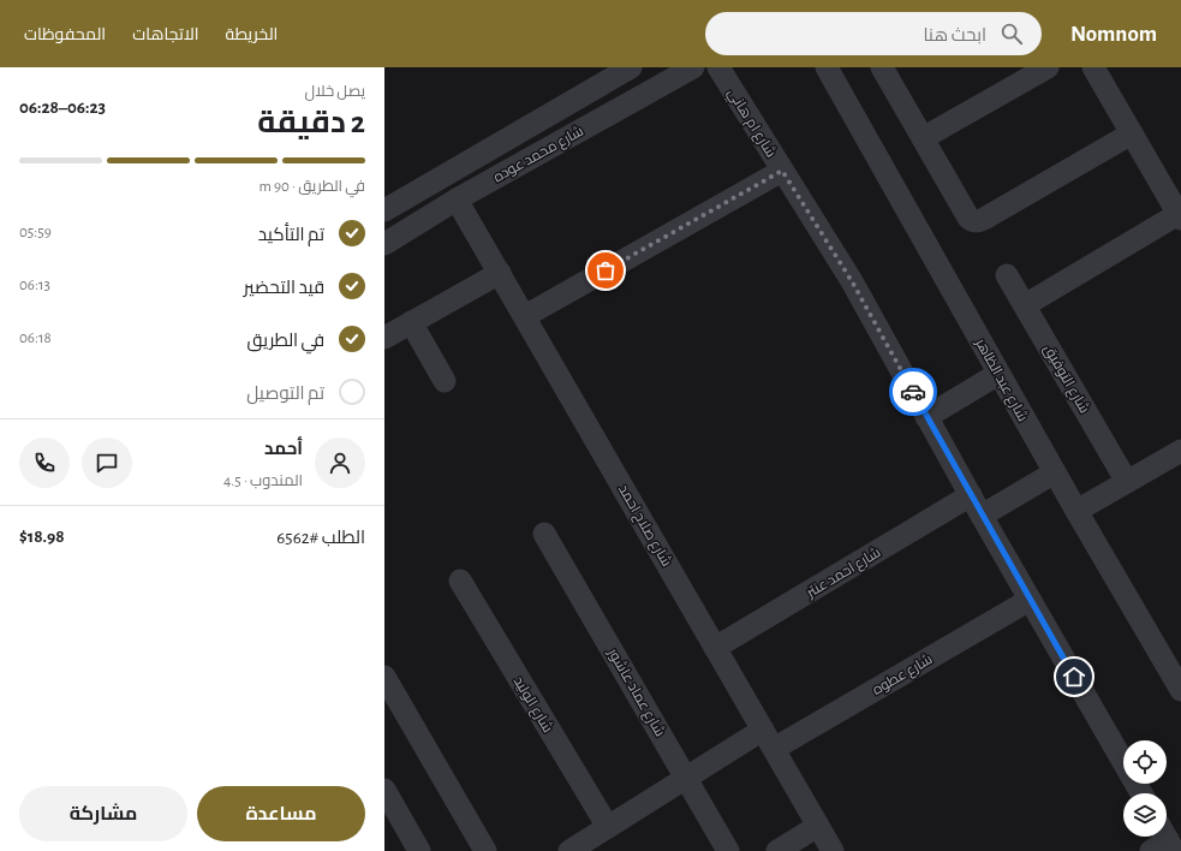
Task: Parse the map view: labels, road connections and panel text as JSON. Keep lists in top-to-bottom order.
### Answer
{
  "streets": {
    "street": [
      "شارع ام هاني",
      "شارع محمد عوده",
      "شارع التوفيق",
      "شارع عبد الظاهر",
      "شارع صلاح احمد",
      "شارع احمد عنتر",
      "شارع عطوه",
      "شارع عماد عاشور",
      "شارع الوليد"
    ]
  },
  "crossings": [
    ["شارع ام هاني", "شارع احمد عنتر"],
    ["شارع ام هاني", "شارع عطوه"],
    ["شارع محمد عوده", "شارع صلاح احمد"],
    ["شارع صلاح احمد", "شارع احمد عنتر"],
    ["شارع صلاح احمد", "شارع عطوه"],
    ["شارع عطوه", "شارع عماد عاشور"],
    ["شارع عطوه", "شارع الوليد"]
  ],
  "page": {
    "header": "Nomnom",
    "search": "ابحث هنا",
    "nav": ["الخريطة", "الاتجاهات", "المحفوظات"],
    "heading": ["2 دقيقة", "يصل خلال", "06:23–06:28"],
    "panel": [
      "أحمد",
      "المندوب · 4.5",
      "الطلب #6562",
      "$18.98"
    ],
    "bar": "في الطريق · 90 m",
    "list": [
      ["تم التأكيد", "05:59"],
      ["قيد التحضير", "06:13"],
      ["في الطريق", "06:18"],
      "تم التوصيل"
    ],
    "buttons": ["مساعدة", "مشاركة"]
  }
}
